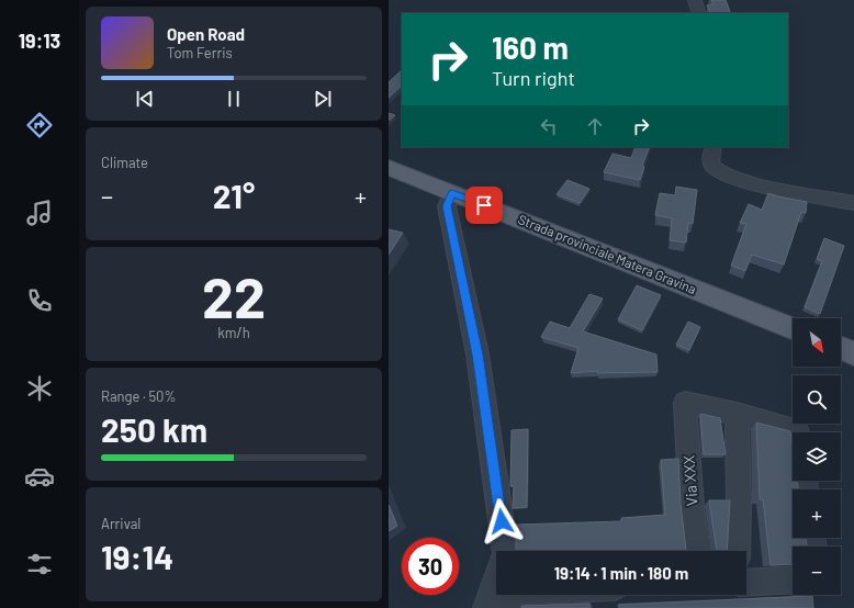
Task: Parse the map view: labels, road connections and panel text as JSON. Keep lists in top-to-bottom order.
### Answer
{
  "streets": {
    "main road": ["Strada provinciale Matera Gravina"],
    "street": ["Via XXX"]
  },
  "north": "bottom right",
  "page": {
    "tabs": "19:13",
    "turn": ["160 m", "Turn right"],
    "song": ["Open Road", "Tom Ferris"],
    "tile": [
      "Climate",
      ["22", "km/h"],
      ["Range · 50%", "250 km"],
      ["Arrival", "19:14"]
    ],
    "heat": ["−", "21°", "+"],
    "map_buttons": ["+", "−"],
    "limit": "30",
    "trip": "19:14 · 1 min · 180 m"
  }
}
